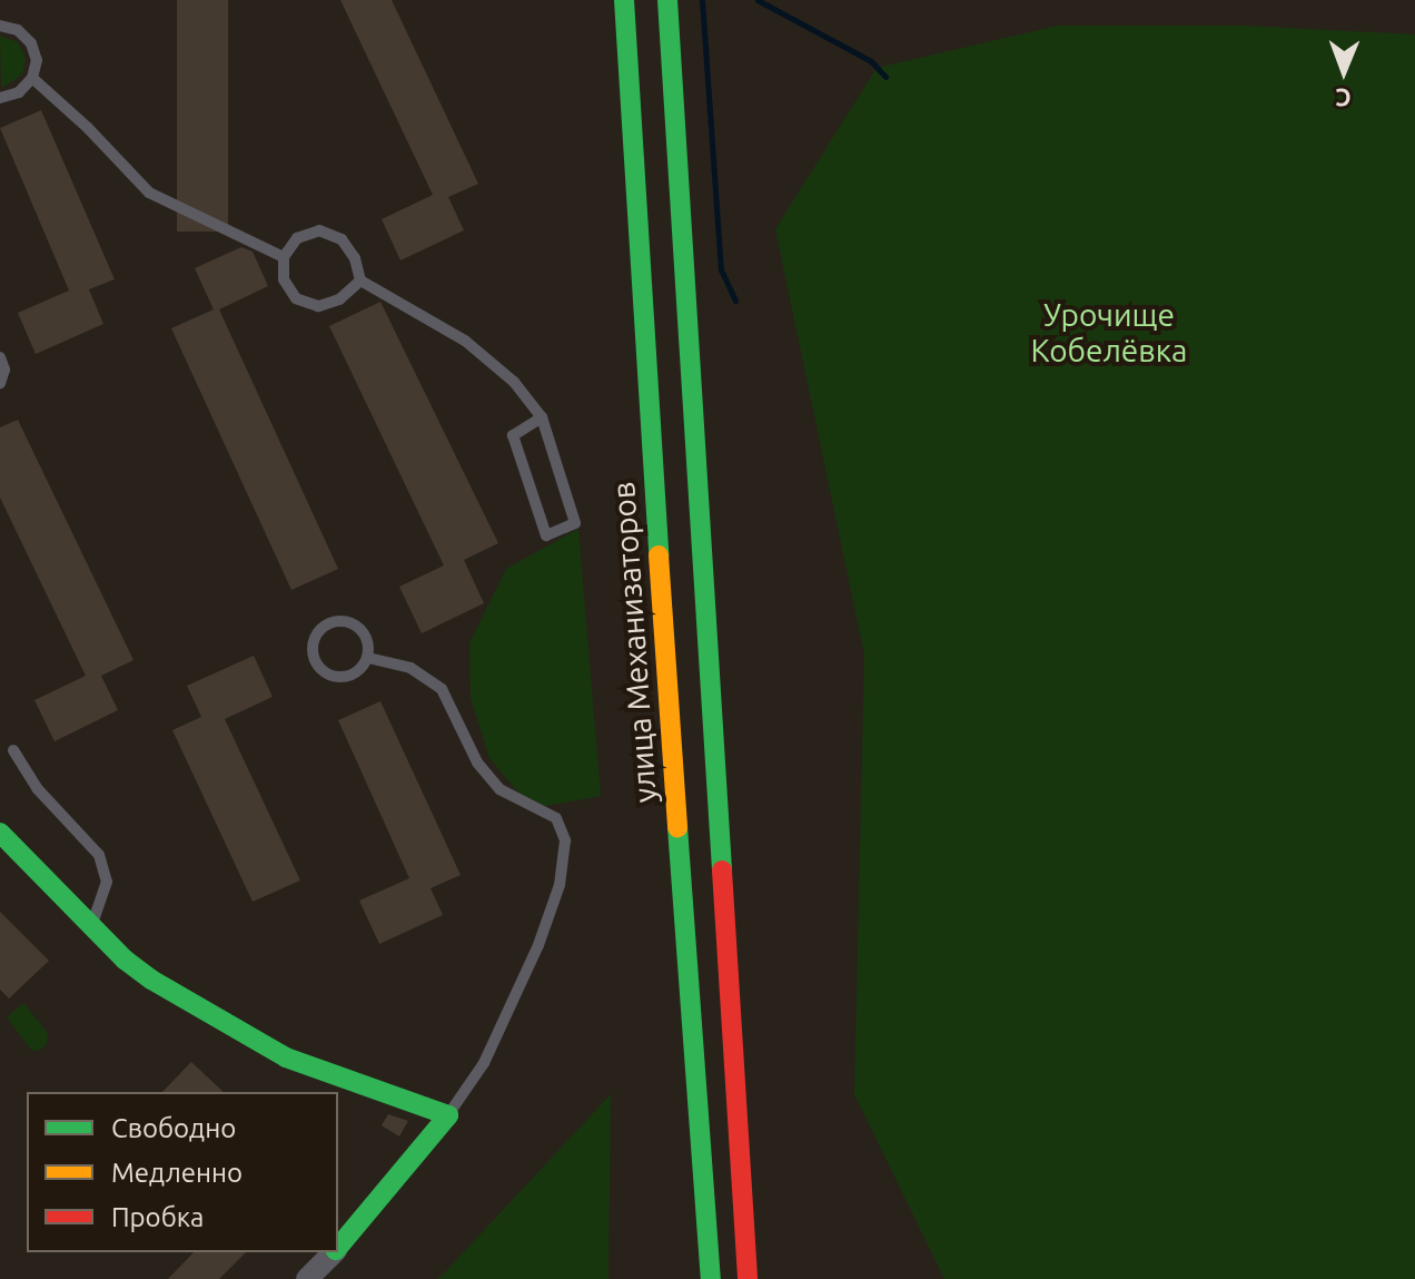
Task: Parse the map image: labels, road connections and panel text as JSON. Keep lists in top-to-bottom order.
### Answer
{
  "streets": {
    "main road": ["улица Механизаторов"]
  },
  "parks": ["Урочище Кобелёвка"],
  "legend": ["Свободно", "Медленно", "Пробка"],
  "north": "bottom"
}
